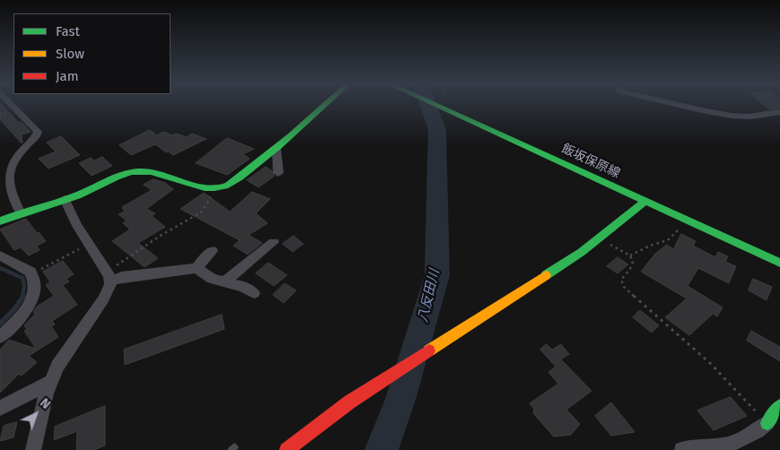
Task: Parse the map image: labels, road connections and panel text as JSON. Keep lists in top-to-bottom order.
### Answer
{
  "streets": {
    "street": ["飯坂保原線"]
  },
  "water": ["八反田川"],
  "legend": ["Fast", "Slow", "Jam"],
  "north": "top right"
}
